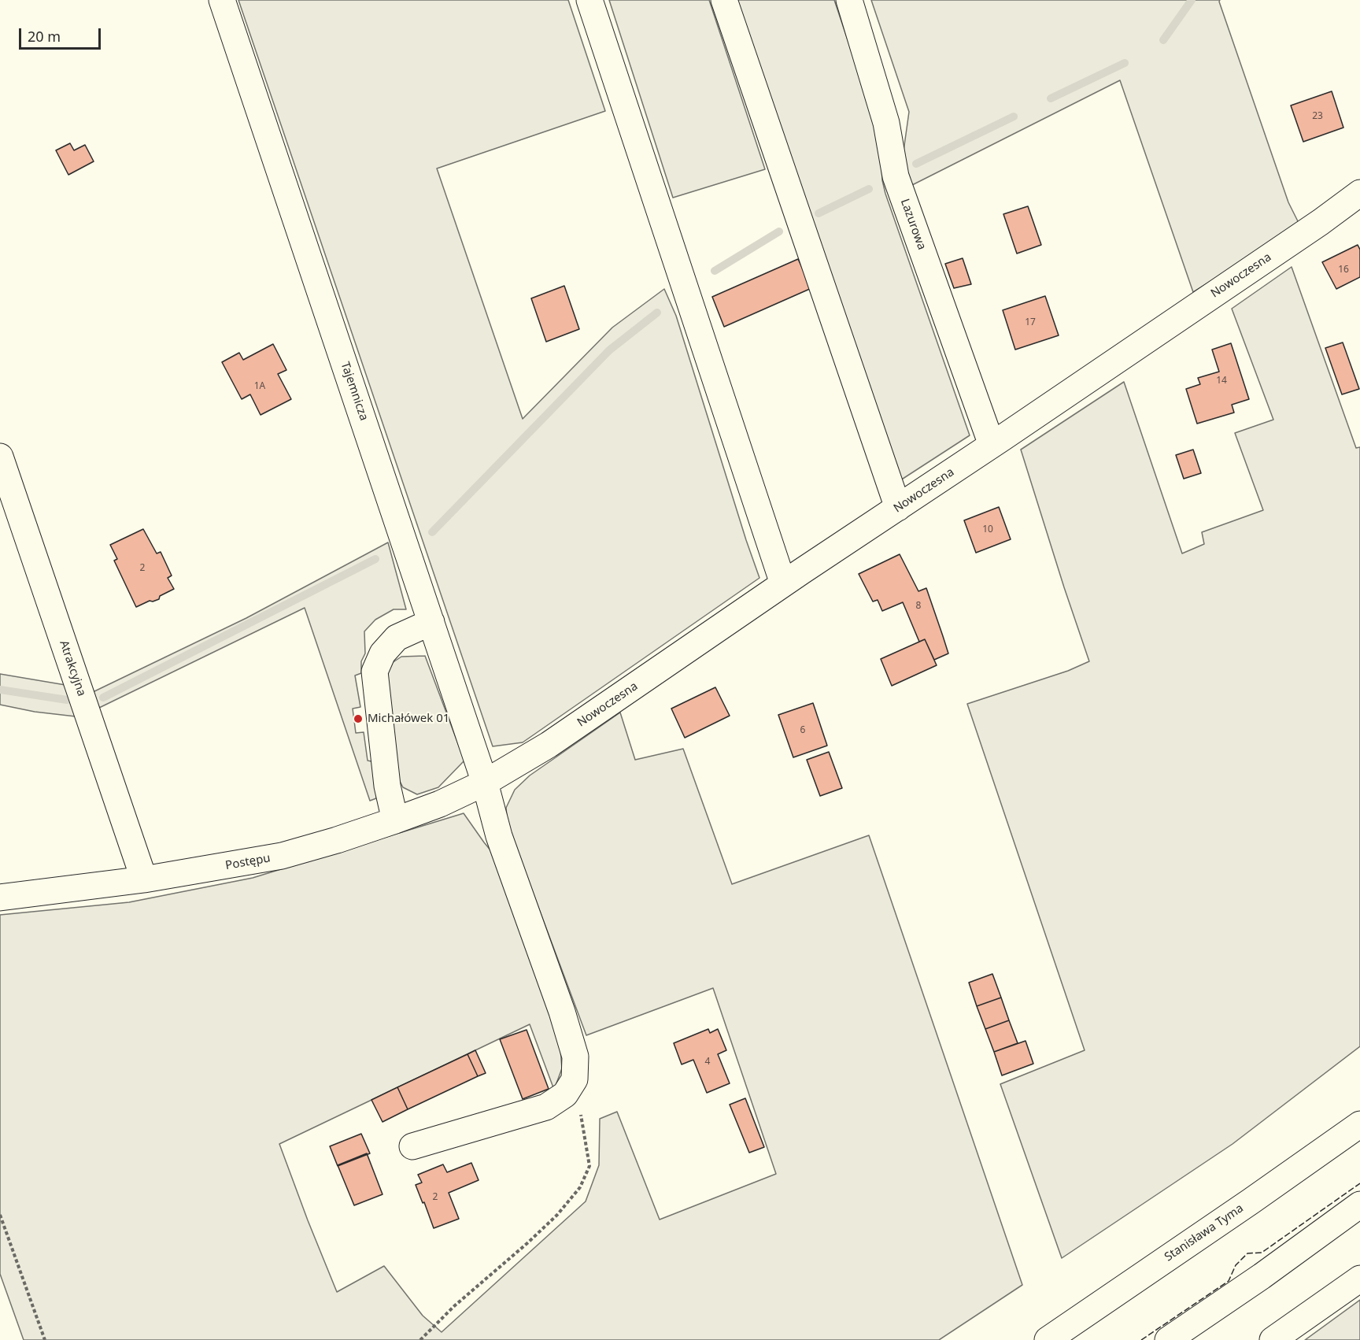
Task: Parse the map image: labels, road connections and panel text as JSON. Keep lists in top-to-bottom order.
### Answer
{
  "streets": {
    "main road": [
      "Lazurowa",
      "Nowoczesna",
      "Tajemnicza",
      "Atrakcyjna",
      "Postępu",
      "Stanisława Tyma"
    ]
  },
  "crossings": [
    ["Lazurowa", "Nowoczesna"],
    ["Nowoczesna", "Tajemnicza"],
    ["Nowoczesna", "Postępu"],
    ["Tajemnicza", "Postępu"],
    ["Atrakcyjna", "Postępu"]
  ],
  "places": ["Michałówek 01"],
  "house_numbers": [
    "23",
    "16",
    "17",
    "14",
    "1A",
    "10",
    "2",
    "8",
    "6",
    "4",
    "2"
  ],
  "scale_bar": "20 m"
}
